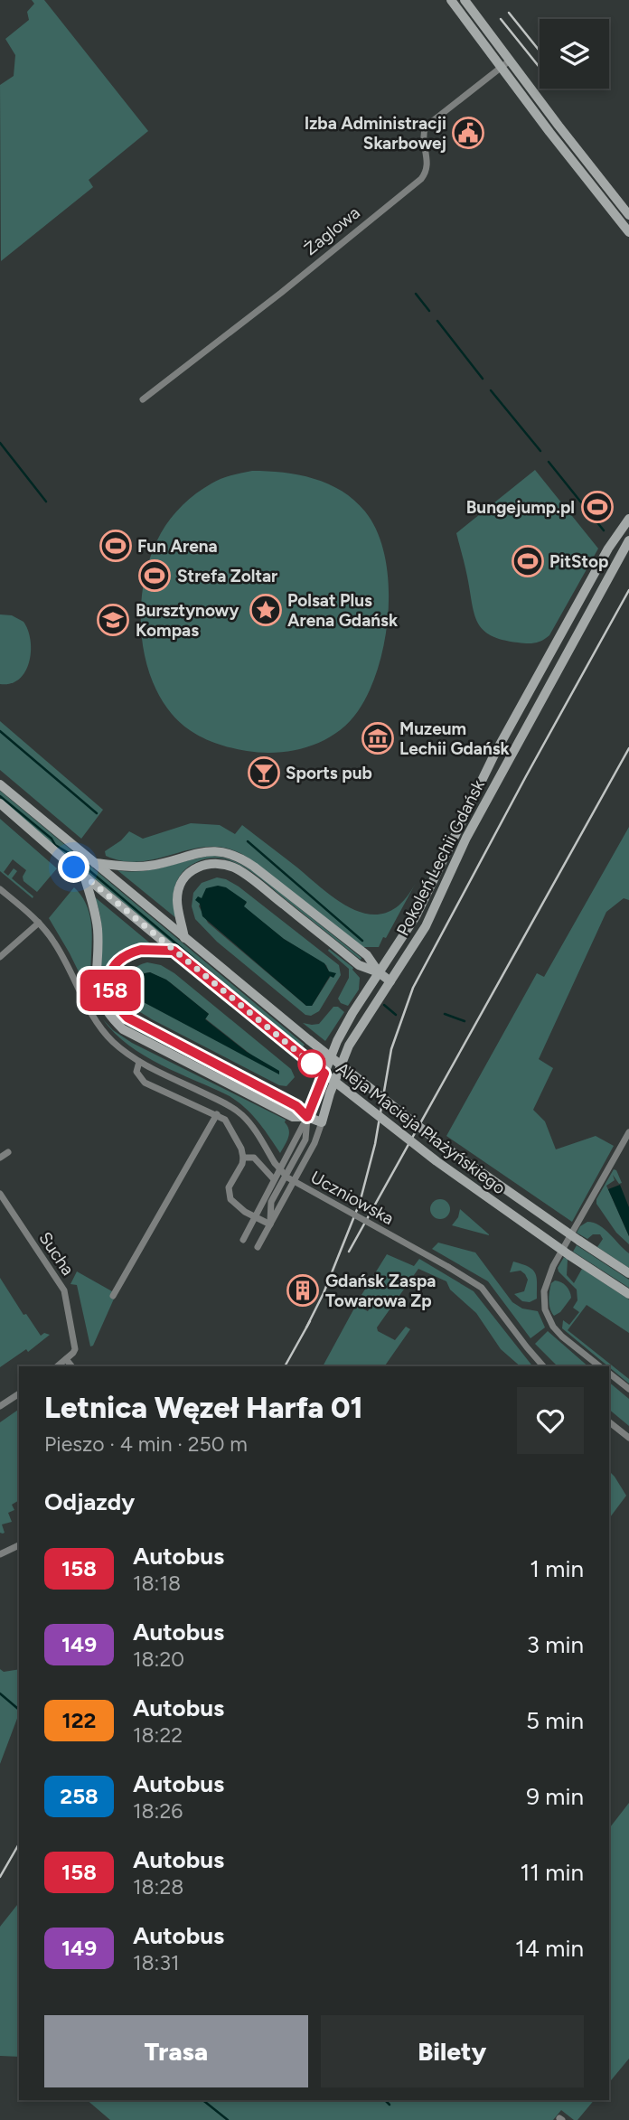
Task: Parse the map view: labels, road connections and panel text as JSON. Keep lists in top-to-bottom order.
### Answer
{
  "streets": {
    "main road": ["Pokoleń Lechii Gdańsk", "Aleja Macieja Płażyńskiego"],
    "street": ["Żaglowa", "Uczniowska", "Sucha"]
  },
  "places": {
    "public building": ["Izba Administracji Skarbowej"],
    "sports": [
      "Bungejump.pl",
      "Fun Arena",
      "PitStop",
      "Strefa Zoltar"
    ],
    "place": ["Polsat Plus Arena Gdańsk"],
    "school or university": ["Bursztynowy Kompas"],
    "museum": ["Muzeum Lechii Gdańsk"],
    "bar": ["Sports pub"],
    "building": ["Gdańsk Zaspa Towarowa Zp"]
  },
  "lines": ["bus line 158"],
  "page": {
    "on_map": "158",
    "heading": [
      ["Letnica Węzeł Harfa 01", "Pieszo · 4 min · 250 m"],
      "Odjazdy"
    ],
    "list": [
      {
        "mark": "158",
        "name": "Autobus",
        "note": "18:18",
        "value": "1 min"
      },
      {
        "mark": "149",
        "name": "Autobus",
        "note": "18:20",
        "value": "3 min"
      },
      {
        "mark": "122",
        "name": "Autobus",
        "note": "18:22",
        "value": "5 min"
      },
      {
        "mark": "258",
        "name": "Autobus",
        "note": "18:26",
        "value": "9 min"
      },
      {
        "mark": "158",
        "name": "Autobus",
        "note": "18:28",
        "value": "11 min"
      },
      {
        "mark": "149",
        "name": "Autobus",
        "note": "18:31",
        "value": "14 min"
      }
    ],
    "buttons": ["Trasa", "Bilety"]
  }
}
